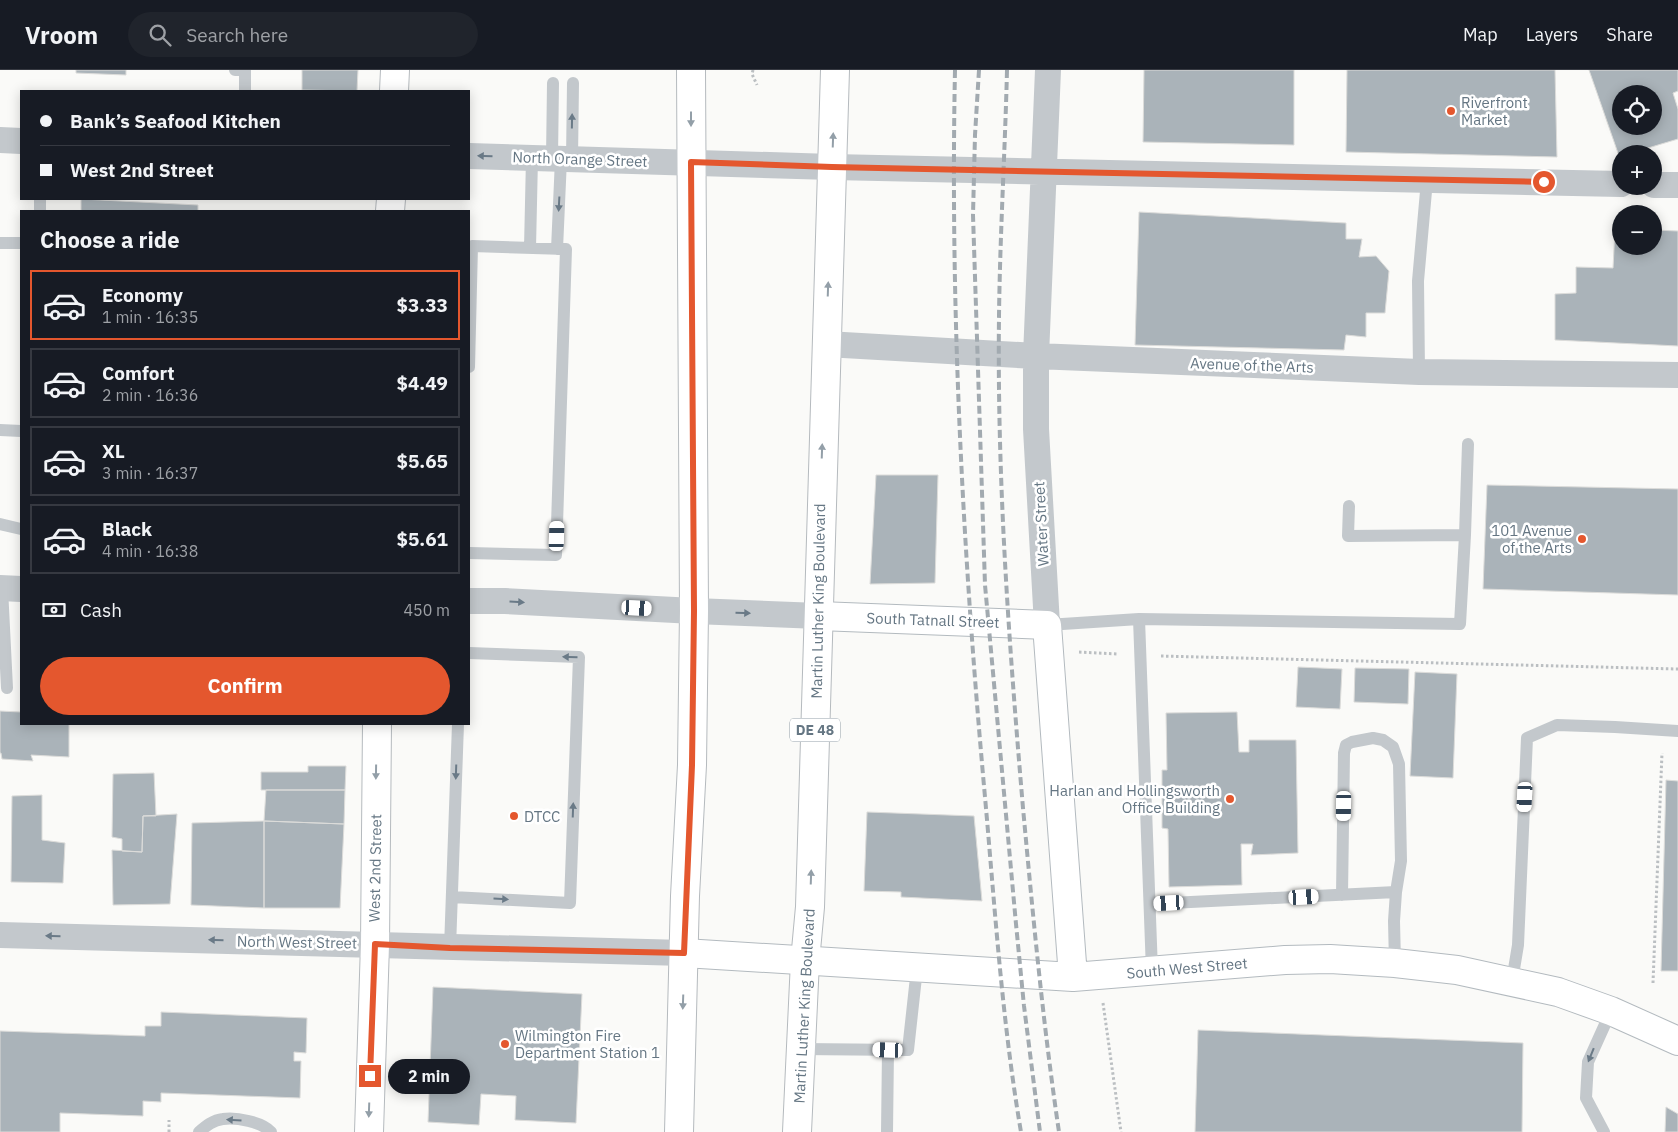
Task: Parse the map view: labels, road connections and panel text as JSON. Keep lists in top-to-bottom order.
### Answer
{
  "streets": {
    "main road": [
      "Water Street",
      "Martin Luther King Boulevard",
      "South Tatnall Street",
      "DE 48",
      "West 2nd Street",
      "South West Street"
    ],
    "street": ["North Orange Street", "Avenue of the Arts", "North West Street"]
  },
  "crossings": [
    ["North Orange Street", "Water Street"],
    ["North Orange Street", "Martin Luther King Boulevard"],
    ["Avenue of the Arts", "Water Street"],
    ["Avenue of the Arts", "Martin Luther King Boulevard"],
    ["Water Street", "South Tatnall Street"],
    ["Water Street", "South West Street"],
    ["Martin Luther King Boulevard", "South Tatnall Street"],
    ["Martin Luther King Boulevard", "South West Street"],
    ["West 2nd Street", "North West Street"],
    ["North West Street", "South West Street"]
  ],
  "one_way": ["West 2nd Street", "North West Street"],
  "places": [
    "Riverfront Market",
    "101 Avenue of the Arts",
    "Harlan and Hollingsworth Office Building",
    "DTCC",
    "Wilmington Fire Department Station 1"
  ],
  "page": {
    "header": "Vroom",
    "search": "Search here",
    "nav": ["Map", "Layers", "Share"],
    "map_buttons": ["+", "−"],
    "banner": ["Bank’s Seafood Kitchen", "West 2nd Street"],
    "heading": "Choose a ride",
    "list": [
      {
        "name": "Economy",
        "note": "1 min · 16:35",
        "value": "$3.33"
      },
      {
        "name": "Comfort",
        "note": "2 min · 16:36",
        "value": "$4.49"
      },
      {
        "name": "XL",
        "note": "3 min · 16:37",
        "value": "$5.65"
      },
      {
        "name": "Black",
        "note": "4 min · 16:38",
        "value": "$5.61"
      }
    ],
    "pay": ["Cash", "450 m"],
    "buttons": "Confirm",
    "bubble": "2 min"
  }
}
